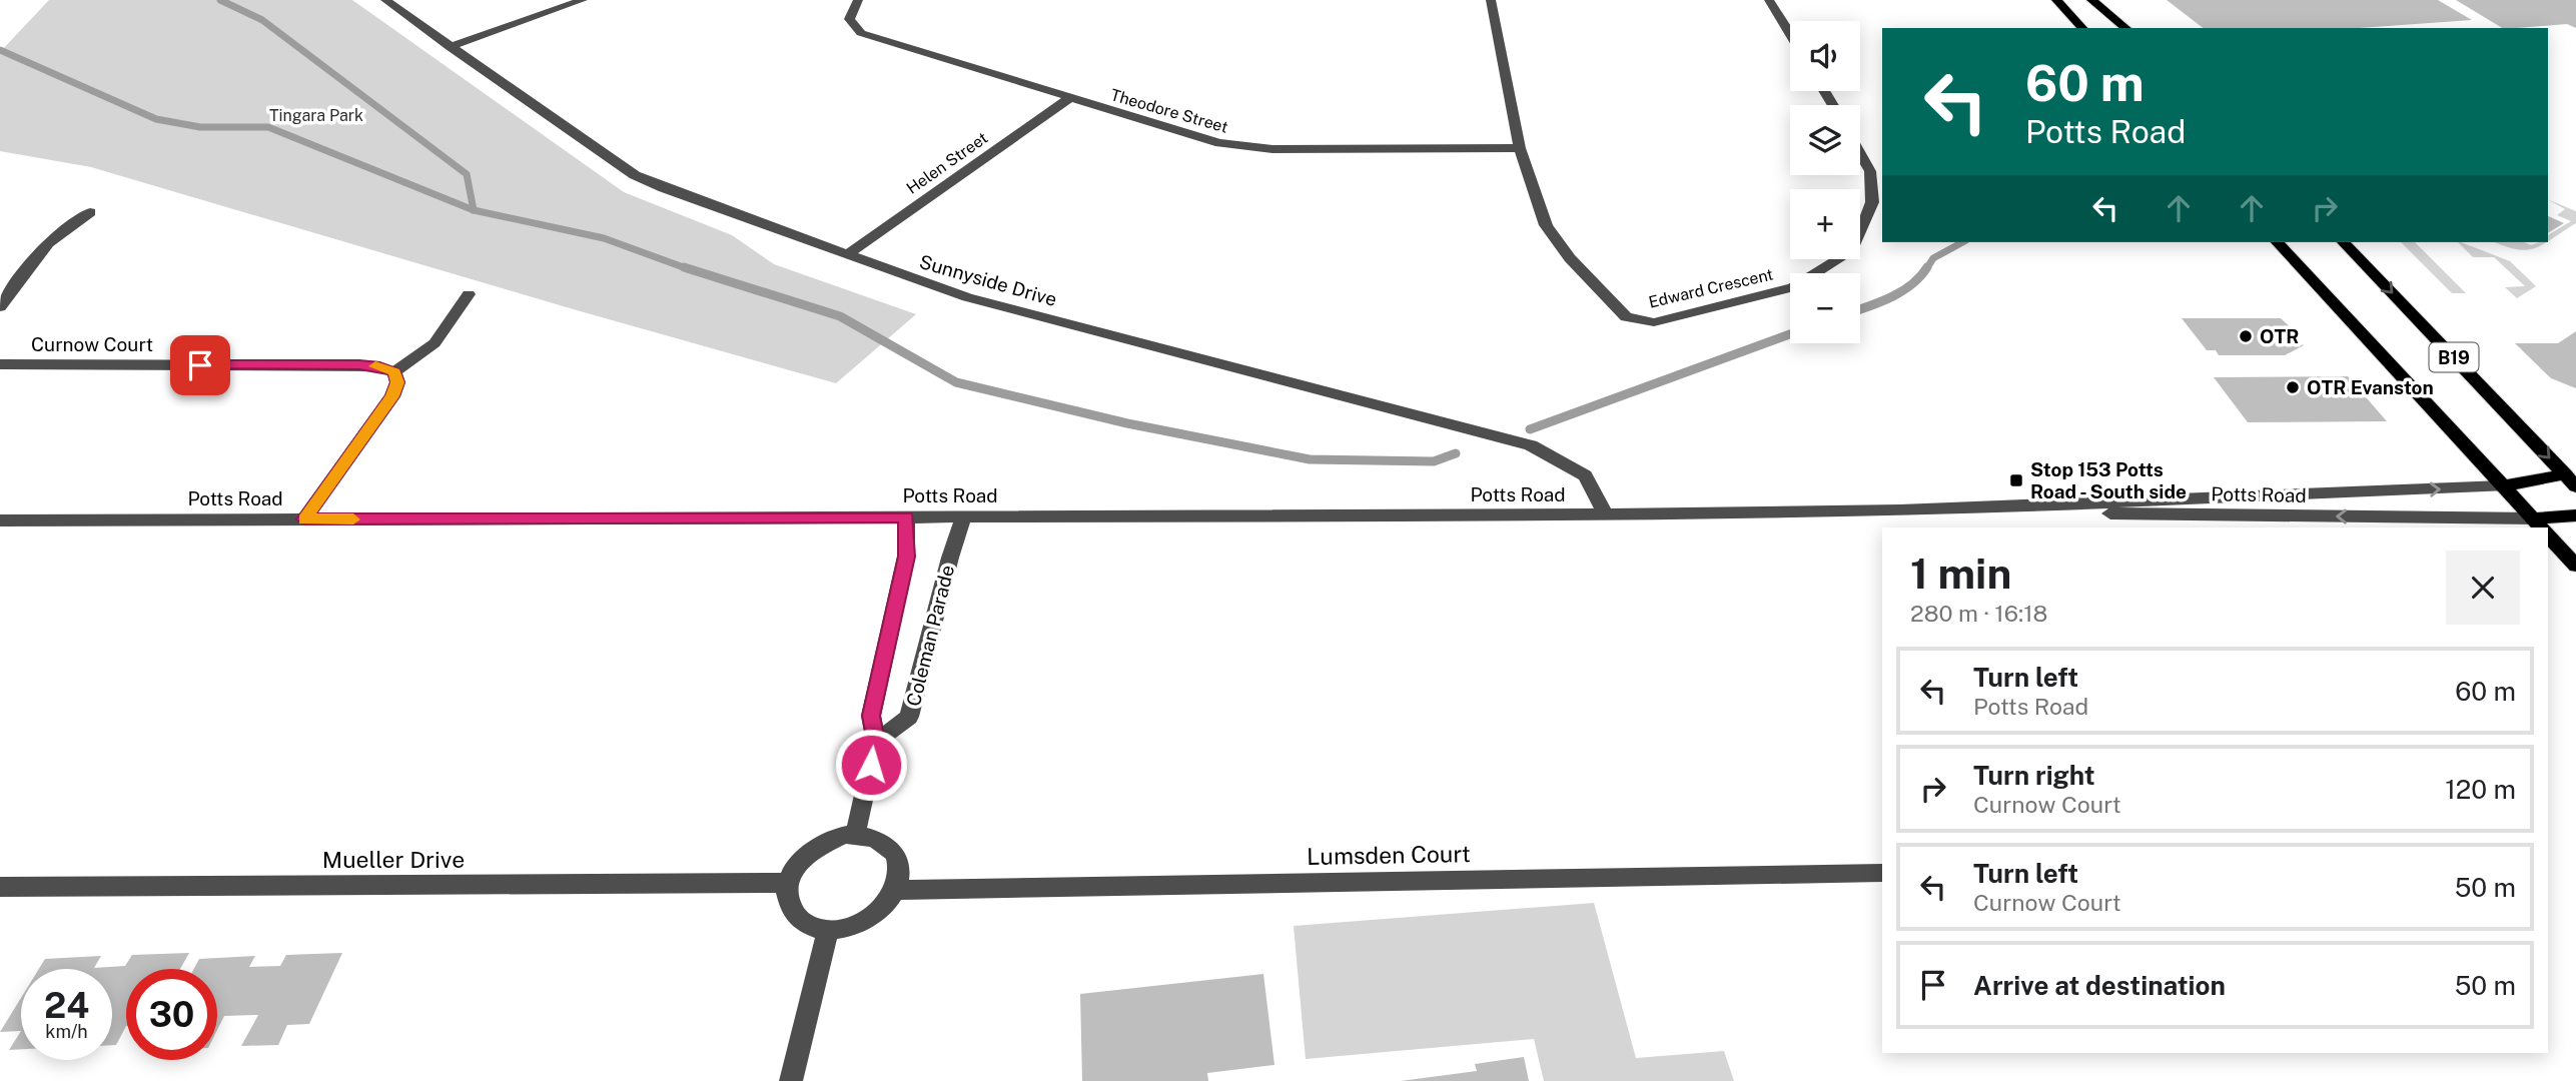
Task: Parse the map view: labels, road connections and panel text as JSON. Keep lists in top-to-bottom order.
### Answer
{
  "streets": {
    "main road": ["B19"],
    "street": [
      "Theodore Street",
      "Helen Street",
      "Sunnyside Drive",
      "Edward Crescent",
      "Curnow Court",
      "Potts Road",
      "Coleman Parade",
      "Lumsden Court",
      "Mueller Drive"
    ]
  },
  "crossings": [
    ["Theodore Street", "Helen Street"],
    ["Theodore Street", "Edward Crescent"],
    ["Helen Street", "Sunnyside Drive"],
    ["Sunnyside Drive", "Potts Road"],
    ["B19", "Potts Road"],
    ["Potts Road", "Coleman Parade"],
    ["Coleman Parade", "Lumsden Court"],
    ["Coleman Parade", "Mueller Drive"],
    ["Lumsden Court", "Mueller Drive"]
  ],
  "parks": ["Tingara Park"],
  "places": {
    "other": ["OTR", "OTR Evanston"],
    "transit": ["Stop 153 Potts Road - South side"]
  },
  "page": {
    "map_buttons": ["+", "−"],
    "turn": ["60 m", "Potts Road"],
    "heading": ["1 min", "280 m · 16:18"],
    "list": [
      {
        "name": "Turn left",
        "note": "Potts Road",
        "value": "60 m"
      },
      {
        "name": "Turn right",
        "note": "Curnow Court",
        "value": "120 m"
      },
      {
        "name": "Turn left",
        "note": "Curnow Court",
        "value": "50 m"
      },
      {
        "name": "Arrive at destination",
        "value": "50 m"
      }
    ],
    "speed": "24 km/h",
    "limit": "30"
  }
}
